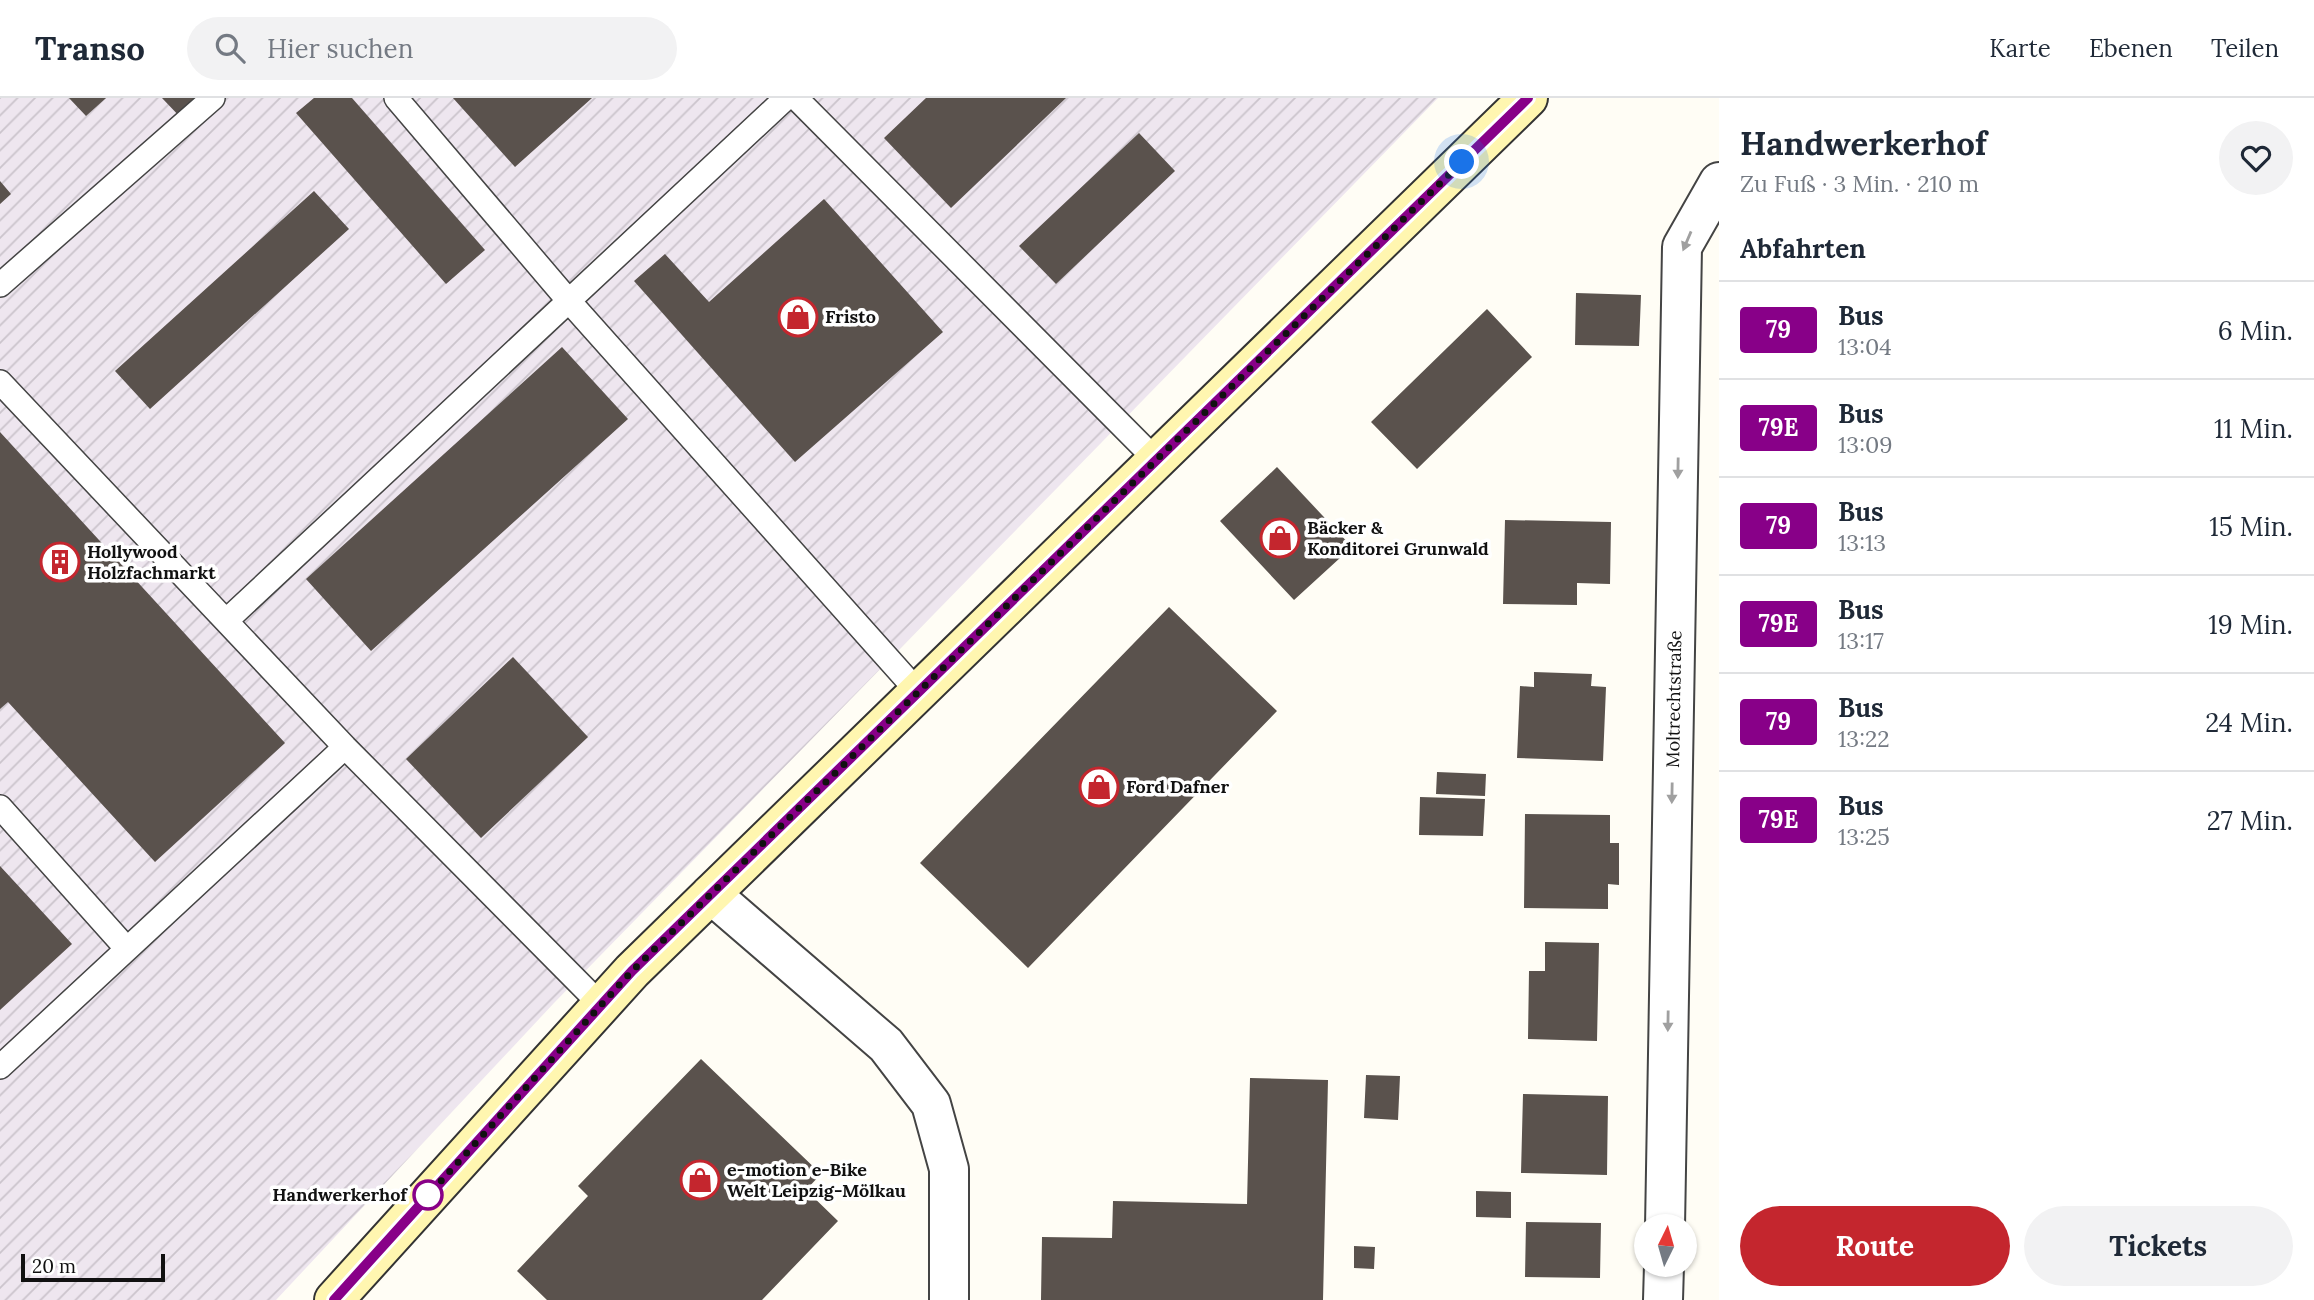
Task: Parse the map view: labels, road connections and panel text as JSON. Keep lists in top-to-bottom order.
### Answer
{
  "streets": {
    "street": ["Moltrechtstraße"]
  },
  "one_way": ["Moltrechtstraße"],
  "places": {
    "shop": [
      "Fristo",
      "Bäcker & Konditorei Grunwald",
      "Ford Dafner",
      "e-motion e-Bike Welt Leipzig-Mölkau"
    ],
    "building": ["Hollywood Holzfachmarkt"],
    "other": ["Handwerkerhof"]
  },
  "lines": ["bus line 79"],
  "scale_bar": "20 m",
  "north": "top",
  "page": {
    "header": "Transo",
    "search": "Hier suchen",
    "nav": ["Karte", "Ebenen", "Teilen"],
    "heading": [
      ["Handwerkerhof", "Zu Fuß · 3 Min. · 210 m"],
      "Abfahrten"
    ],
    "list": [
      {
        "mark": "79",
        "name": "Bus",
        "note": "13:04",
        "value": "6 Min."
      },
      {
        "mark": "79E",
        "name": "Bus",
        "note": "13:09",
        "value": "11 Min."
      },
      {
        "mark": "79",
        "name": "Bus",
        "note": "13:13",
        "value": "15 Min."
      },
      {
        "mark": "79E",
        "name": "Bus",
        "note": "13:17",
        "value": "19 Min."
      },
      {
        "mark": "79",
        "name": "Bus",
        "note": "13:22",
        "value": "24 Min."
      },
      {
        "mark": "79E",
        "name": "Bus",
        "note": "13:25",
        "value": "27 Min."
      }
    ],
    "buttons": ["Route", "Tickets"],
    "scale": "20 m"
  }
}
